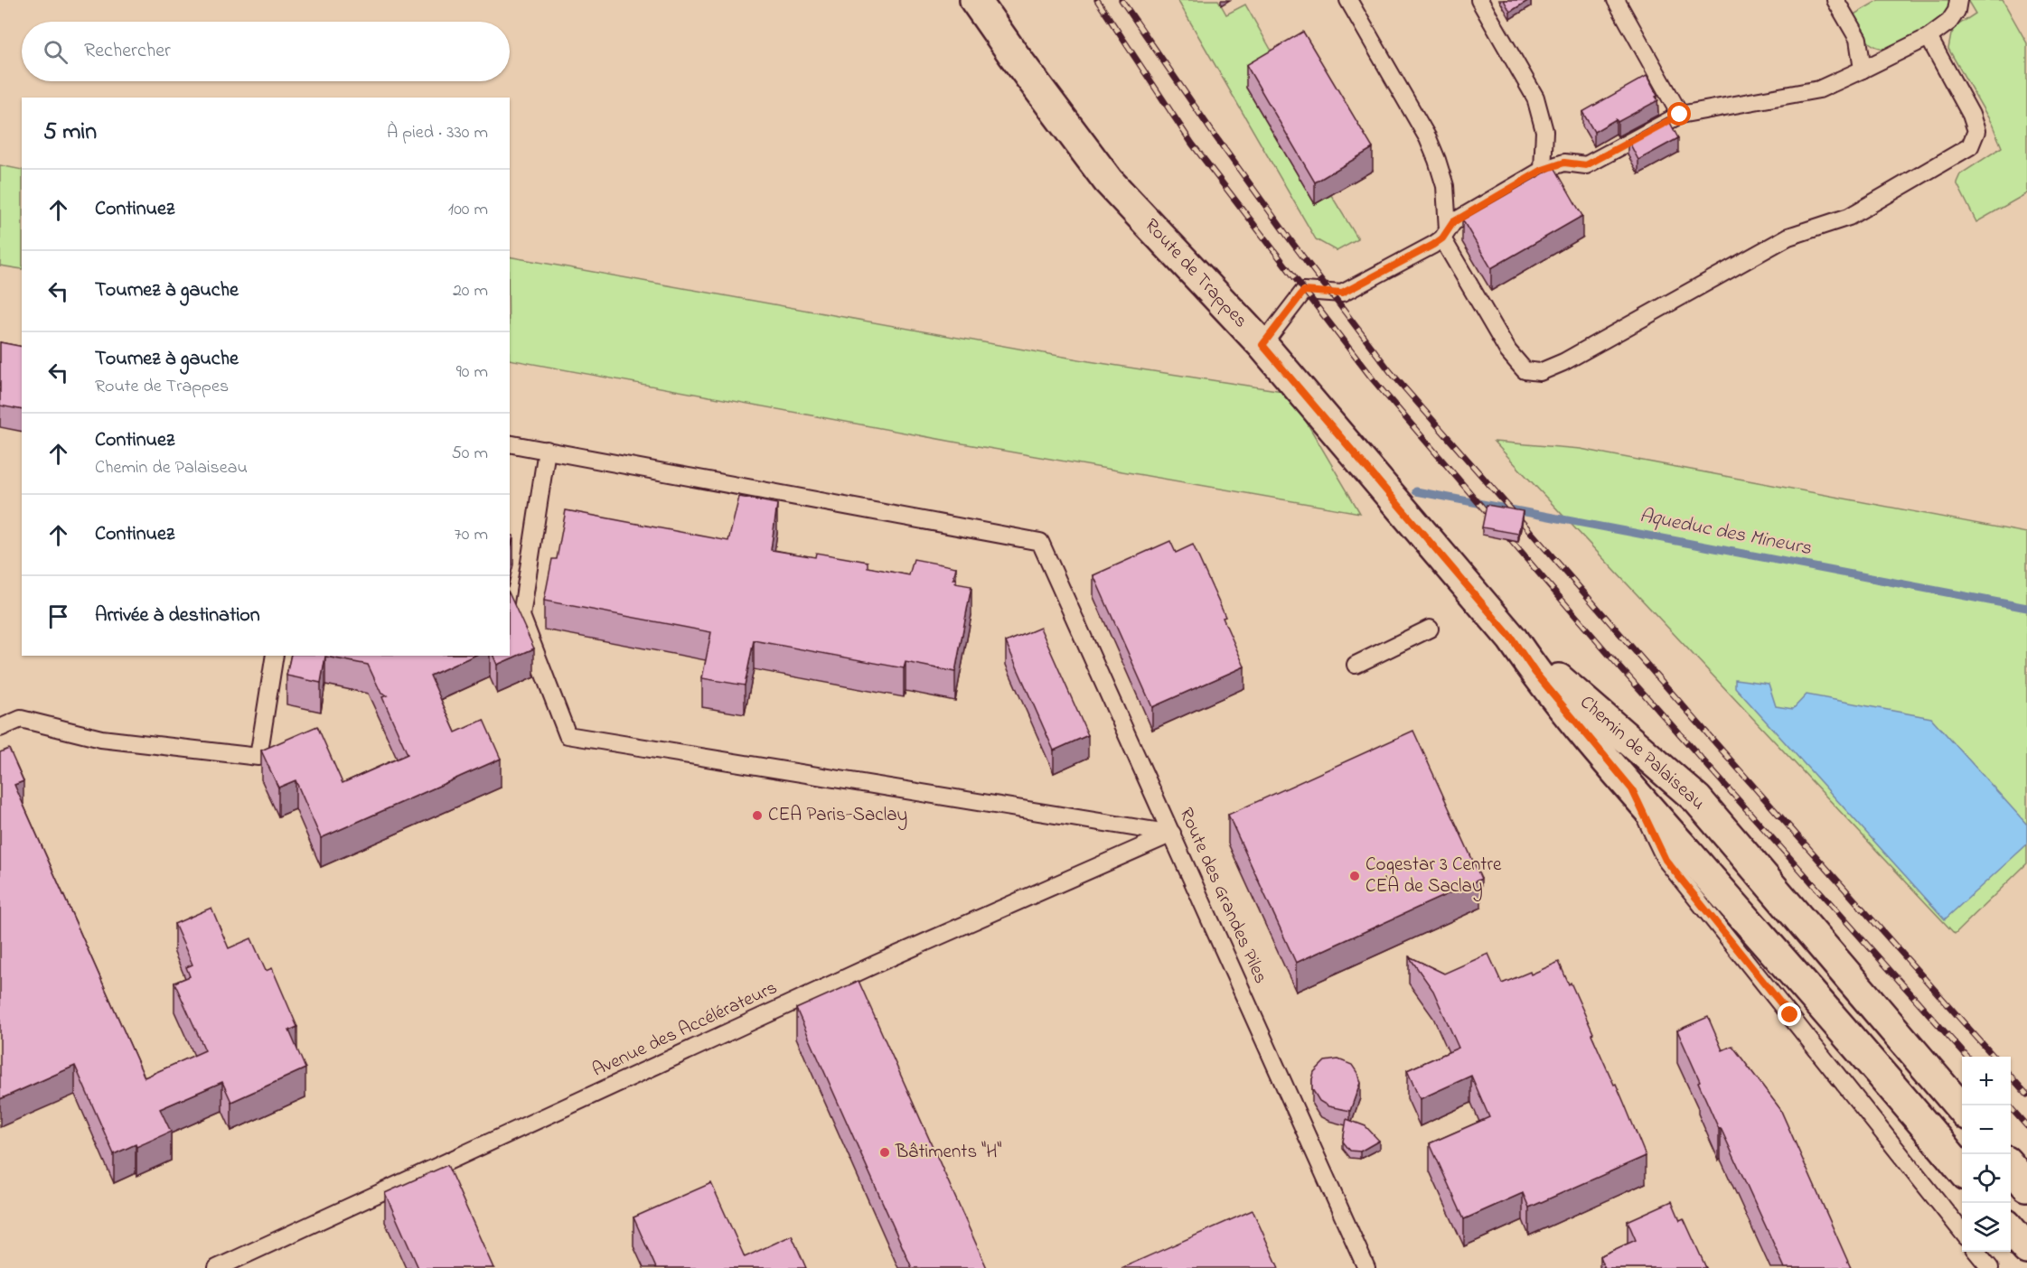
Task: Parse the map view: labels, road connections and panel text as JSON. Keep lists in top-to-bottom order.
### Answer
{
  "streets": {
    "main road": ["Route de Trappes", "Chemin de Palaiseau"],
    "lane": ["Route des Grandes Piles", "Avenue des Accélérateurs"]
  },
  "crossings": [
    ["Route de Trappes", "Chemin de Palaiseau"],
    ["Route des Grandes Piles", "Avenue des Accélérateurs"]
  ],
  "water": ["Aqueduc des Mineurs"],
  "places": ["CEA Paris-Saclay", "Cogestar 3 Centre CEA de Saclay", "Bâtiments \"H\""],
  "page": {
    "search": "Rechercher",
    "heading": ["5 min", "À pied · 330 m"],
    "list": [
      ["Continuez", "100 m"],
      ["Tournez à gauche", "20 m"],
      ["Tournez à gauche", "Route de Trappes", "90 m"],
      ["Continuez", "Chemin de Palaiseau", "50 m"],
      ["Continuez", "70 m"],
      "Arrivée à destination"
    ],
    "map_buttons": ["+", "−"]
  }
}
